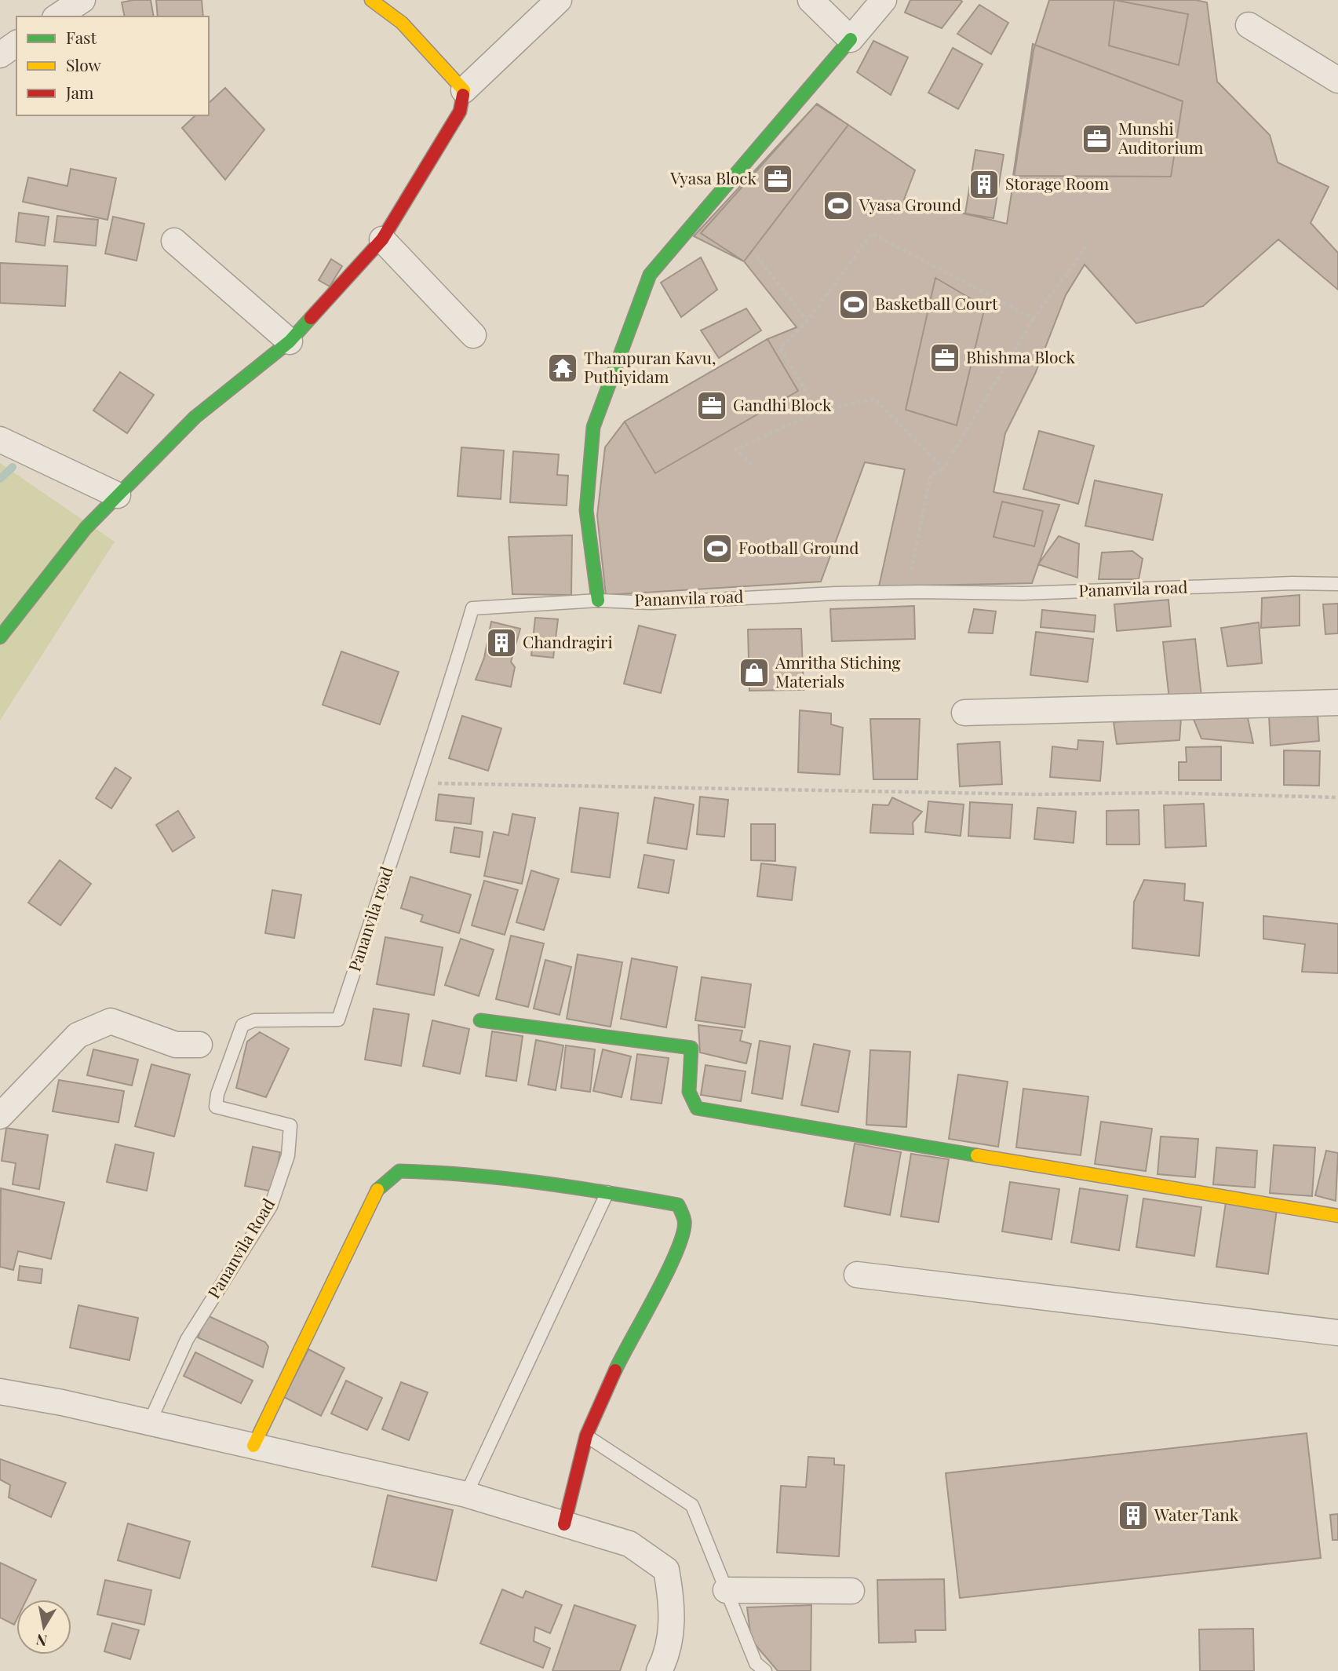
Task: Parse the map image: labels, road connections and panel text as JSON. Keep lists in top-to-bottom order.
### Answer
{
  "streets": {
    "lane": ["Pananvila road", "Pananvila Road"]
  },
  "crossings": [
    ["Pananvila road", "Pananvila Road"]
  ],
  "places": {
    "office": [
      "Munshi Auditorium",
      "Vyasa Block",
      "Bhishma Block",
      "Gandhi Block"
    ],
    "building": ["Storage Room", "Chandragiri", "Water Tank"],
    "sports": ["Vyasa Ground", "Basketball Court", "Football Ground"],
    "temple": ["Thampuran Kavu, Puthiyidam"],
    "shop": ["Amritha Stiching Materials"]
  },
  "legend": ["Fast", "Slow", "Jam"],
  "north": "bottom"
}
